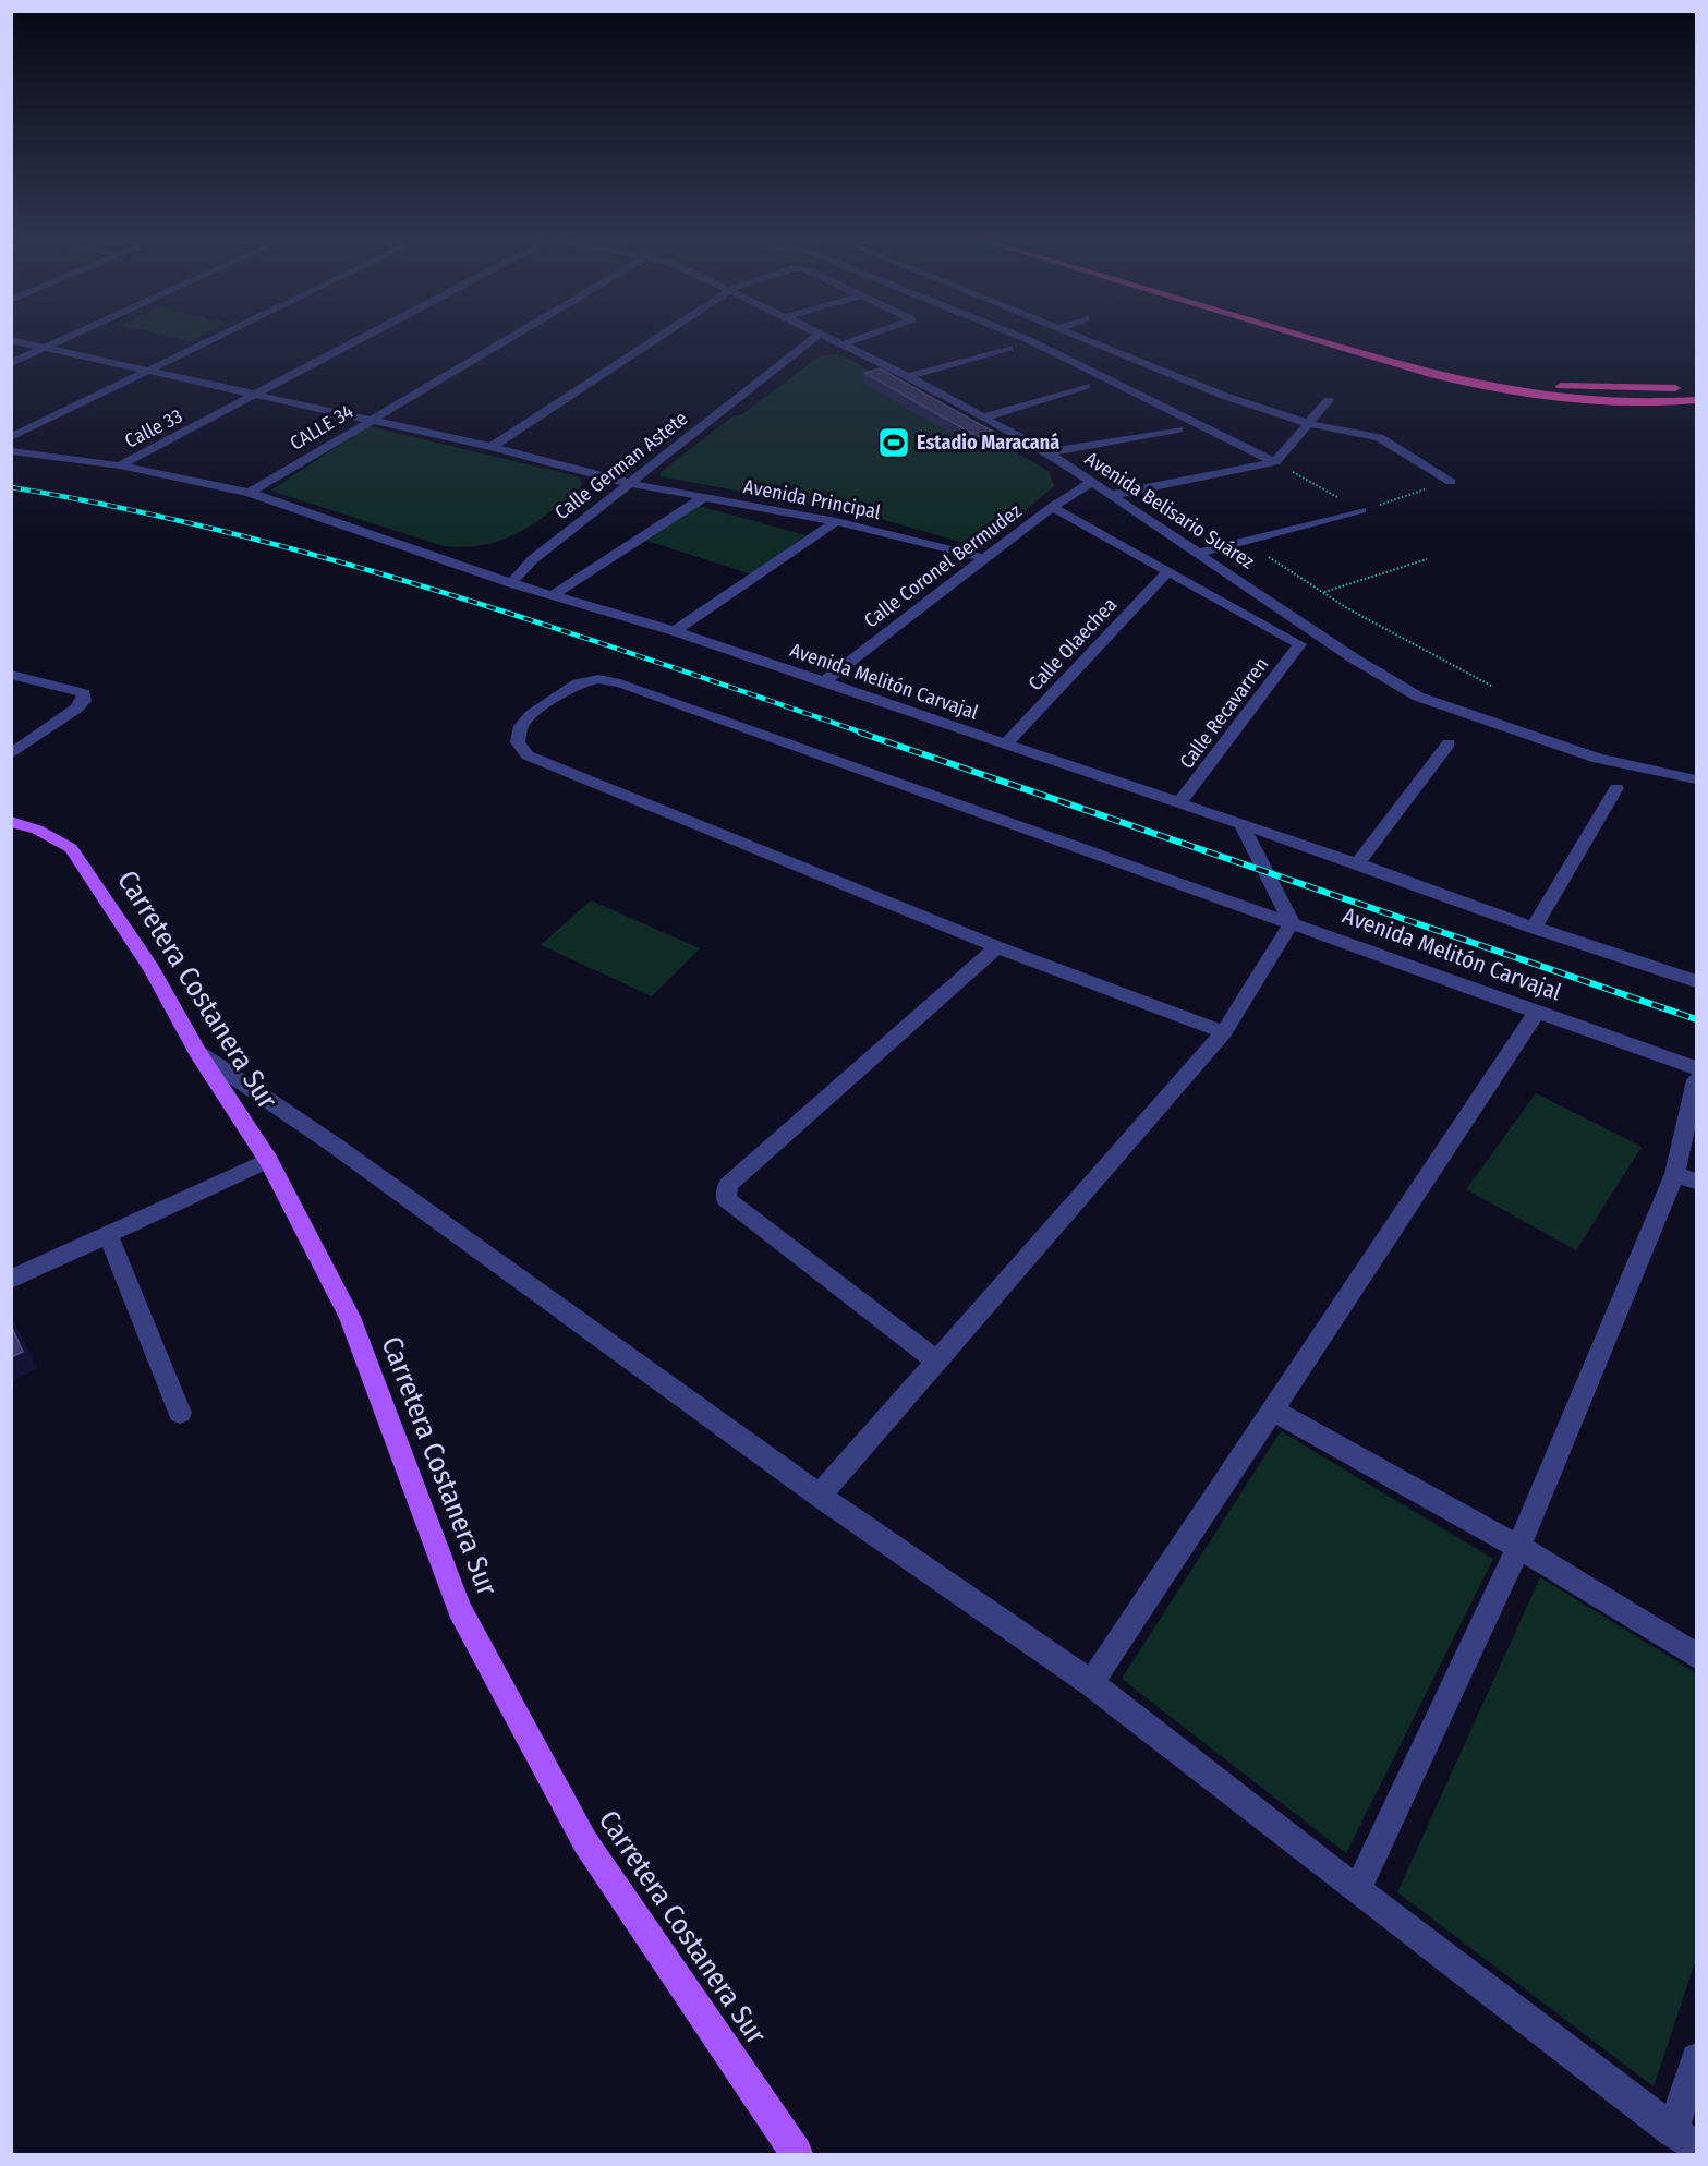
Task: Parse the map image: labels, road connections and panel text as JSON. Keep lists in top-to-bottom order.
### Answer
{
  "streets": {
    "main road": ["Carretera Costanera Sur"],
    "street": [
      "CALLE 34",
      "Calle 33",
      "Calle German Astete",
      "Avenida Principal",
      "Avenida Belisario Suárez",
      "Calle Coronel Bermudez",
      "Calle Olaechea",
      "Avenida Melitón Carvajal",
      "Calle Recavarren"
    ]
  },
  "crossings": [
    ["CALLE 34", "Avenida Principal"],
    ["CALLE 34", "Avenida Melitón Carvajal"],
    ["Calle 33", "Avenida Principal"],
    ["Calle 33", "Avenida Melitón Carvajal"],
    ["Calle German Astete", "Avenida Principal"],
    ["Calle German Astete", "Avenida Melitón Carvajal"],
    ["Avenida Principal", "Calle Coronel Bermudez"],
    ["Avenida Belisario Suárez", "Calle Coronel Bermudez"],
    ["Calle Coronel Bermudez", "Avenida Melitón Carvajal"],
    ["Calle Olaechea", "Avenida Melitón Carvajal"],
    ["Calle Olaechea", "Calle Recavarren"],
    ["Avenida Melitón Carvajal", "Calle Recavarren"]
  ],
  "places": {
    "sports": ["Estadio Maracaná"]
  }
}
